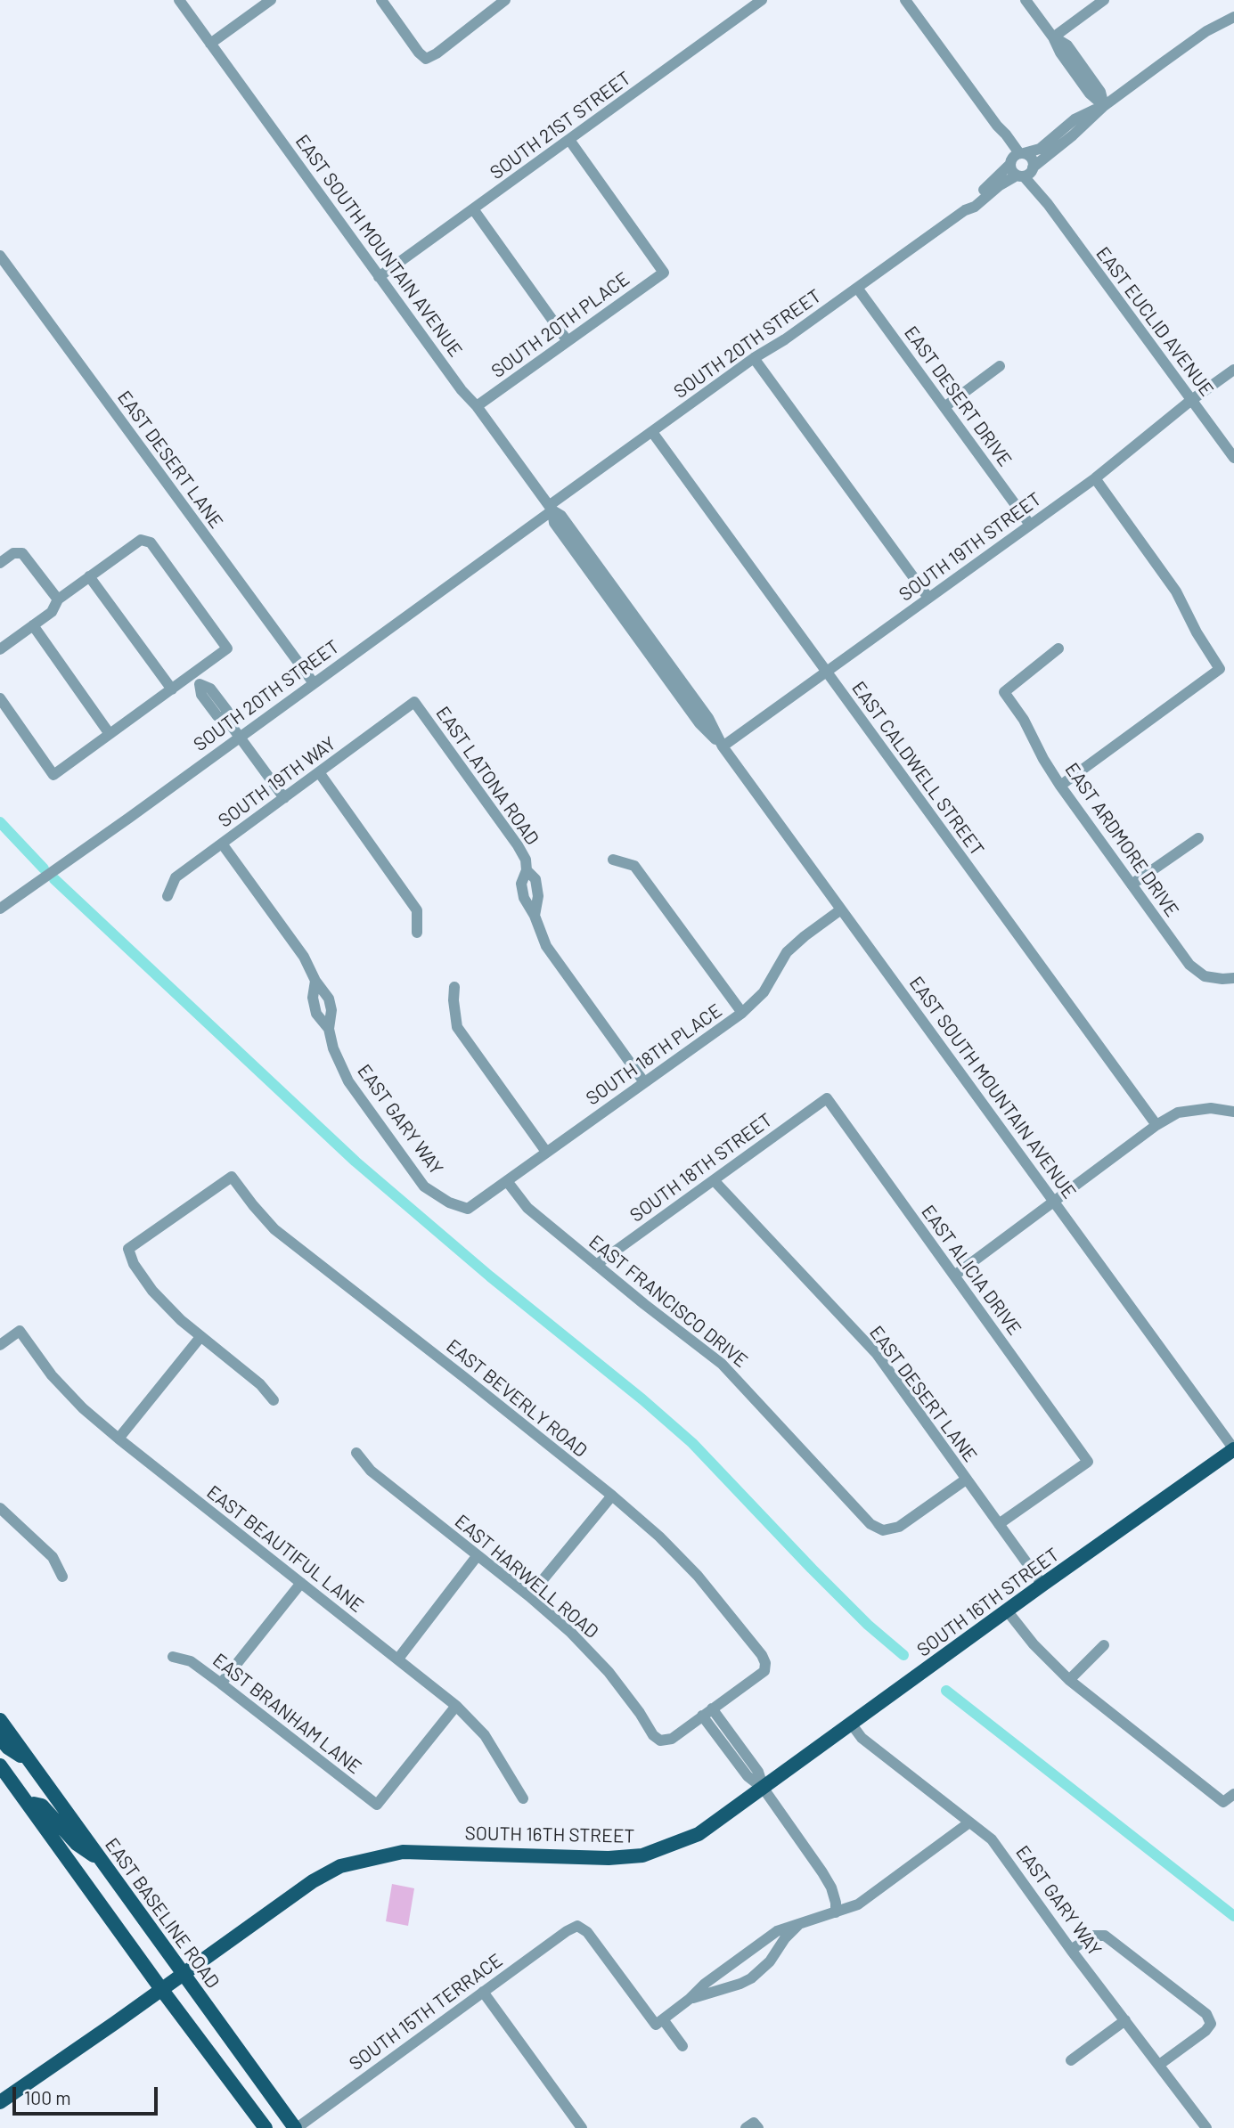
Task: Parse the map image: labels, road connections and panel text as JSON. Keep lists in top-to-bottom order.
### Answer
{
  "streets": {
    "main road": ["SOUTH 16TH STREET", "EAST BASELINE ROAD"],
    "street": [
      "SOUTH 21ST STREET",
      "EAST SOUTH MOUNTAIN AVENUE",
      "EAST EUCLID AVENUE",
      "SOUTH 20TH PLACE",
      "SOUTH 20TH STREET",
      "EAST DESERT DRIVE",
      "EAST DESERT LANE",
      "SOUTH 19TH STREET",
      "EAST CALDWELL STREET",
      "EAST LATONA ROAD",
      "SOUTH 19TH WAY",
      "EAST ARDMORE DRIVE",
      "SOUTH 18TH PLACE",
      "EAST GARY WAY",
      "SOUTH 18TH STREET",
      "EAST ALICIA DRIVE",
      "EAST FRANCISCO DRIVE",
      "EAST BEVERLY ROAD",
      "EAST BEAUTIFUL LANE",
      "EAST HARWELL ROAD",
      "EAST BRANHAM LANE",
      "SOUTH 15TH TERRACE"
    ]
  },
  "crossings": [
    ["SOUTH 21ST STREET", "EAST SOUTH MOUNTAIN AVENUE"],
    ["SOUTH 21ST STREET", "SOUTH 20TH PLACE"],
    ["EAST SOUTH MOUNTAIN AVENUE", "SOUTH 20TH PLACE"],
    ["EAST SOUTH MOUNTAIN AVENUE", "SOUTH 20TH STREET"],
    ["EAST SOUTH MOUNTAIN AVENUE", "SOUTH 19TH STREET"],
    ["EAST SOUTH MOUNTAIN AVENUE", "SOUTH 18TH PLACE"],
    ["EAST SOUTH MOUNTAIN AVENUE", "SOUTH 16TH STREET"],
    ["EAST EUCLID AVENUE", "SOUTH 20TH STREET"],
    ["EAST EUCLID AVENUE", "SOUTH 19TH STREET"],
    ["SOUTH 20TH STREET", "EAST DESERT DRIVE"],
    ["SOUTH 20TH STREET", "EAST DESERT LANE"],
    ["SOUTH 20TH STREET", "EAST CALDWELL STREET"],
    ["EAST DESERT DRIVE", "SOUTH 19TH STREET"],
    ["EAST DESERT LANE", "SOUTH 18TH STREET"],
    ["EAST DESERT LANE", "EAST ALICIA DRIVE"],
    ["EAST DESERT LANE", "EAST FRANCISCO DRIVE"],
    ["EAST DESERT LANE", "SOUTH 16TH STREET"],
    ["SOUTH 19TH STREET", "EAST CALDWELL STREET"],
    ["EAST LATONA ROAD", "SOUTH 19TH WAY"],
    ["EAST LATONA ROAD", "SOUTH 18TH PLACE"],
    ["SOUTH 19TH WAY", "EAST GARY WAY"],
    ["SOUTH 18TH PLACE", "EAST GARY WAY"],
    ["SOUTH 18TH PLACE", "EAST FRANCISCO DRIVE"],
    ["EAST GARY WAY", "SOUTH 16TH STREET"],
    ["SOUTH 18TH STREET", "EAST ALICIA DRIVE"],
    ["SOUTH 18TH STREET", "EAST FRANCISCO DRIVE"],
    ["EAST BEVERLY ROAD", "EAST HARWELL ROAD"],
    ["EAST BEAUTIFUL LANE", "EAST BRANHAM LANE"],
    ["SOUTH 16TH STREET", "EAST BASELINE ROAD"],
    ["EAST BASELINE ROAD", "SOUTH 15TH TERRACE"]
  ],
  "scale_bar": "100 m"
}
